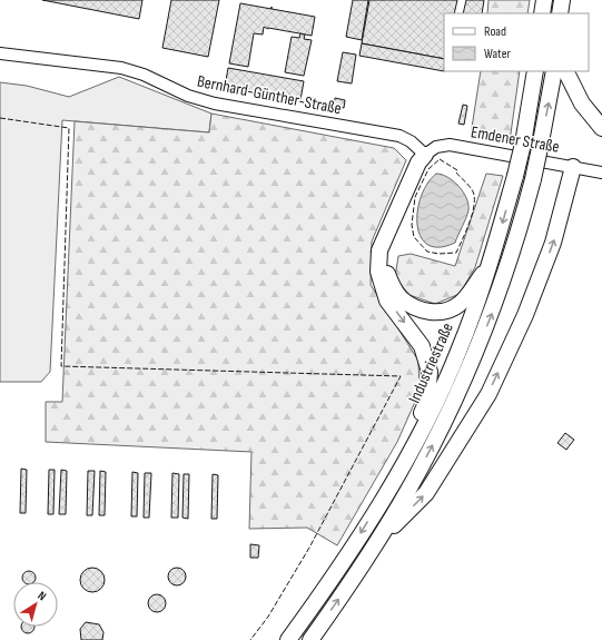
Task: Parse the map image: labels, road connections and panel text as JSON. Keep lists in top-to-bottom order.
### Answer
{
  "streets": {
    "highway": ["Industriestraße"],
    "street": ["Bernhard-Günther-Straße", "Emdener Straße"]
  },
  "crossings": [
    ["Bernhard-Günther-Straße", "Emdener Straße"]
  ],
  "legend": ["Road", "Water"],
  "north": "top right"
}
